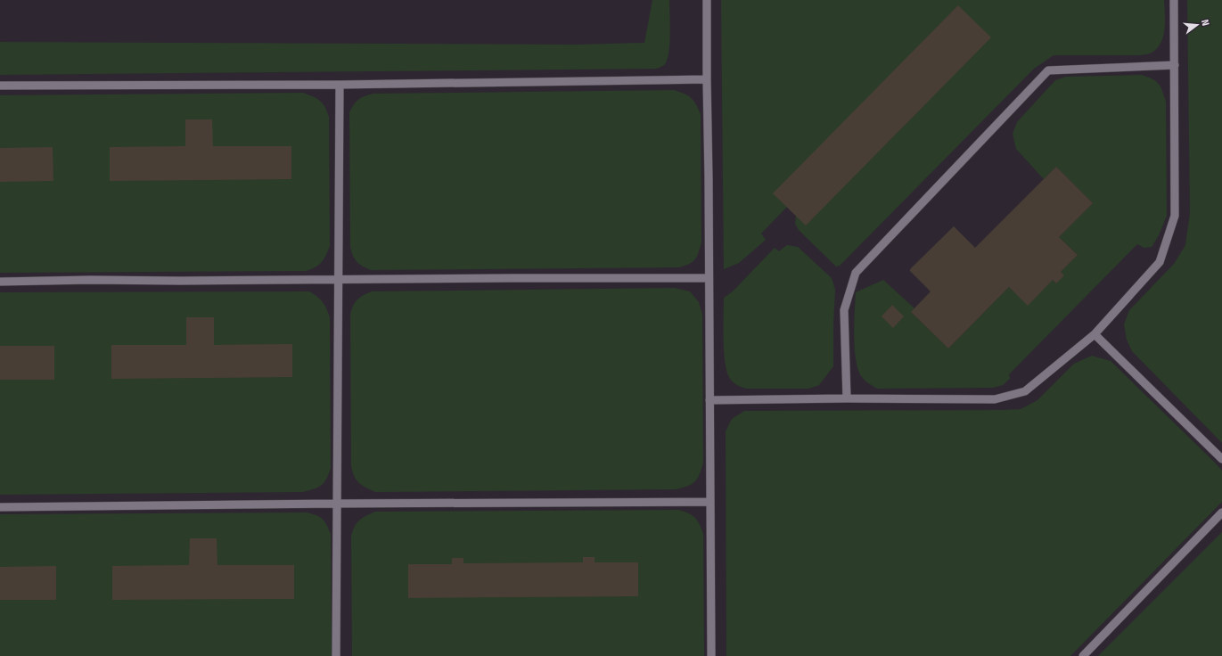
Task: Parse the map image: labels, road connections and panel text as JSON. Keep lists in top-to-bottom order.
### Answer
{
  "north": "right"
}
